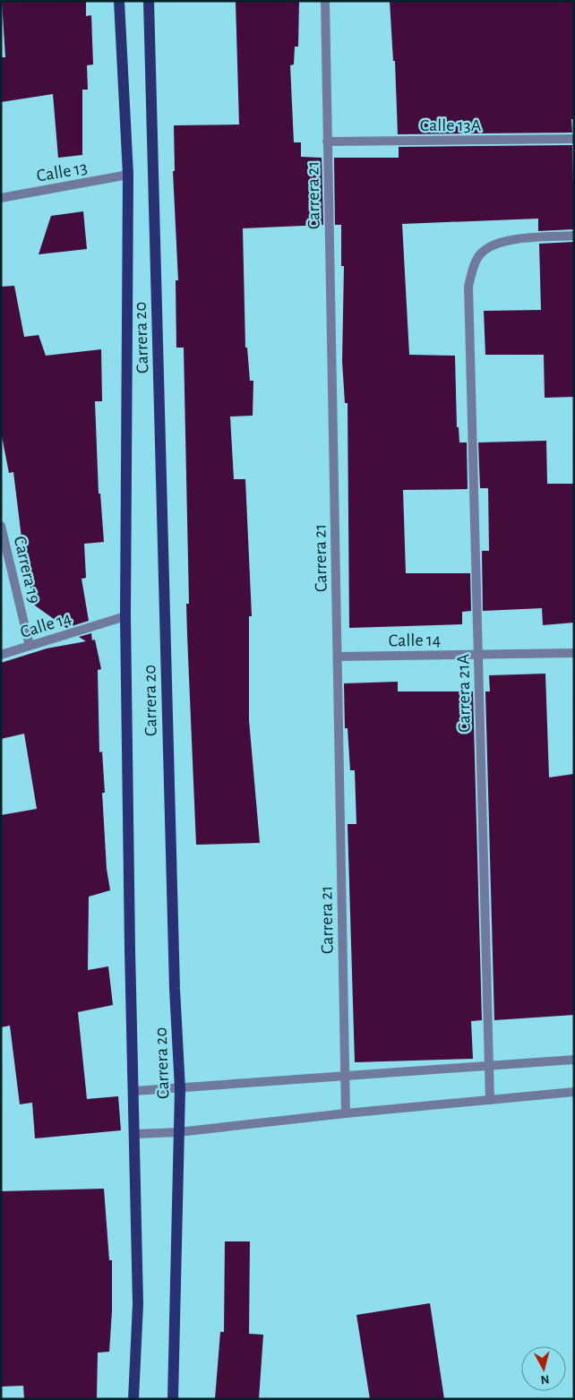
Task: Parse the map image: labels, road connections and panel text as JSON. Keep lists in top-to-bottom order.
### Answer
{
  "streets": {
    "main road": ["Carrera 20"],
    "street": [
      "Calle 13A",
      "Calle 13",
      "Carrera 21",
      "Carrera 19",
      "Calle 14",
      "Carrera 21A"
    ]
  },
  "crossings": [
    ["Calle 13A", "Carrera 21"],
    ["Calle 13", "Carrera 20"],
    ["Carrera 21", "Calle 14"],
    ["Carrera 20", "Calle 14"],
    ["Carrera 19", "Calle 14"],
    ["Calle 14", "Carrera 21A"]
  ],
  "north": "bottom"
}
